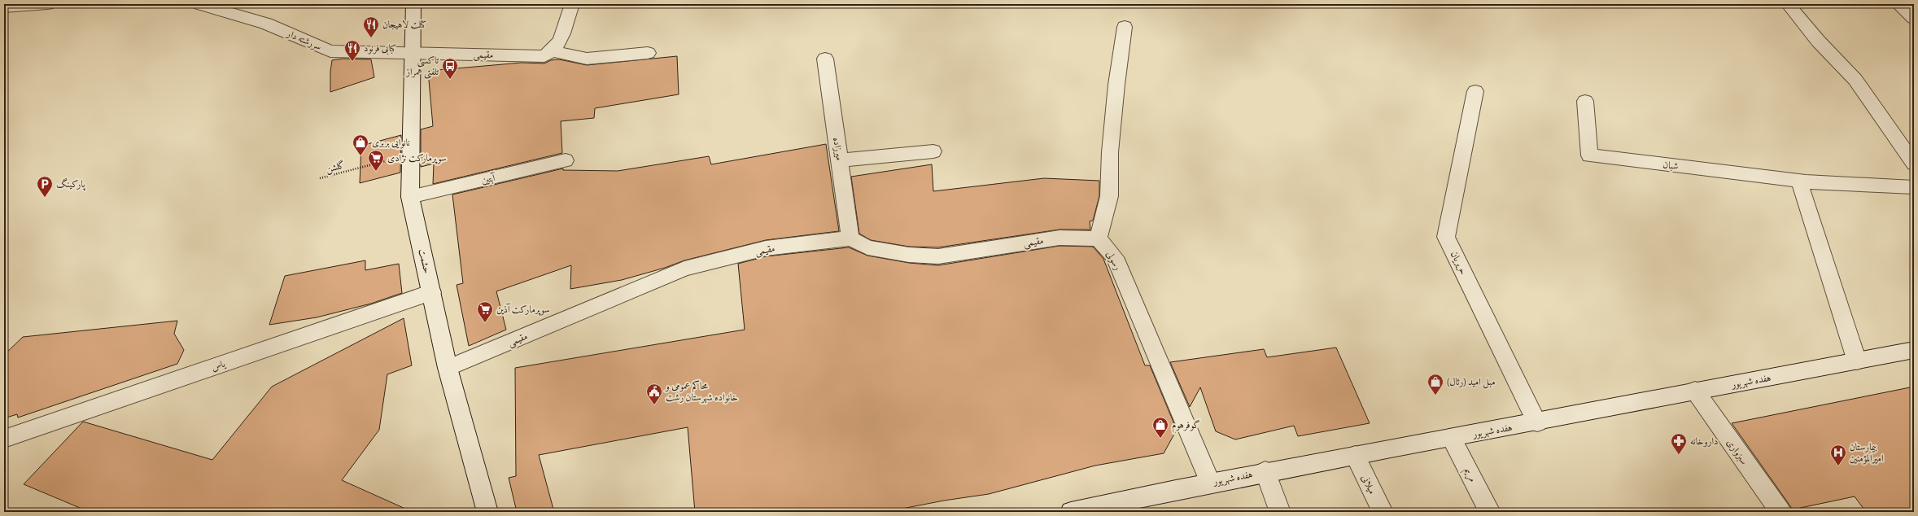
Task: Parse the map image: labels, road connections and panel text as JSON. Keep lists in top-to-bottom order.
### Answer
{
  "streets": {
    "street": [
      "سررشته دار",
      "مقیمی",
      "میرزاده",
      "شبان",
      "آبتین",
      "رسولی",
      "حشمت",
      "حریریان",
      "یاس",
      "هفده شهریور",
      "سبزواری",
      "مریم",
      "میلانی"
    ],
    "path": ["گلشن"]
  },
  "crossings": [
    ["سررشته دار", "مقیمی"],
    ["سررشته دار", "حشمت"],
    ["مقیمی", "میرزاده"],
    ["مقیمی", "رسولی"],
    ["مقیمی", "حشمت"],
    ["گلشن", "حشمت"],
    ["آبتین", "حشمت"],
    ["رسولی", "هفده شهریور"],
    ["حشمت", "یاس"],
    ["حریریان", "هفده شهریور"],
    ["هفده شهریور", "سبزواری"],
    ["هفده شهریور", "مریم"],
    ["هفده شهریور", "میلانی"]
  ],
  "places": {
    "restaurant": ["کتلت لاهیجان", "کبابی فرنود"],
    "bus stop": ["تاکسی تلفنی همراز"],
    "shop": ["نانوایی بربری", "مبل امید (رئال)", "گوفرهوم"],
    "supermarket": ["سوپرمارکت نژادی", "سوپرمارکت آذین"],
    "parking": ["پارکینگ"],
    "public building": ["محاکم عمومی و خانواده شهرستان رشت"],
    "pharmacy": ["داروخانه"],
    "hospital": ["بیمارستان امیرالمؤمنین"]
  }
}
